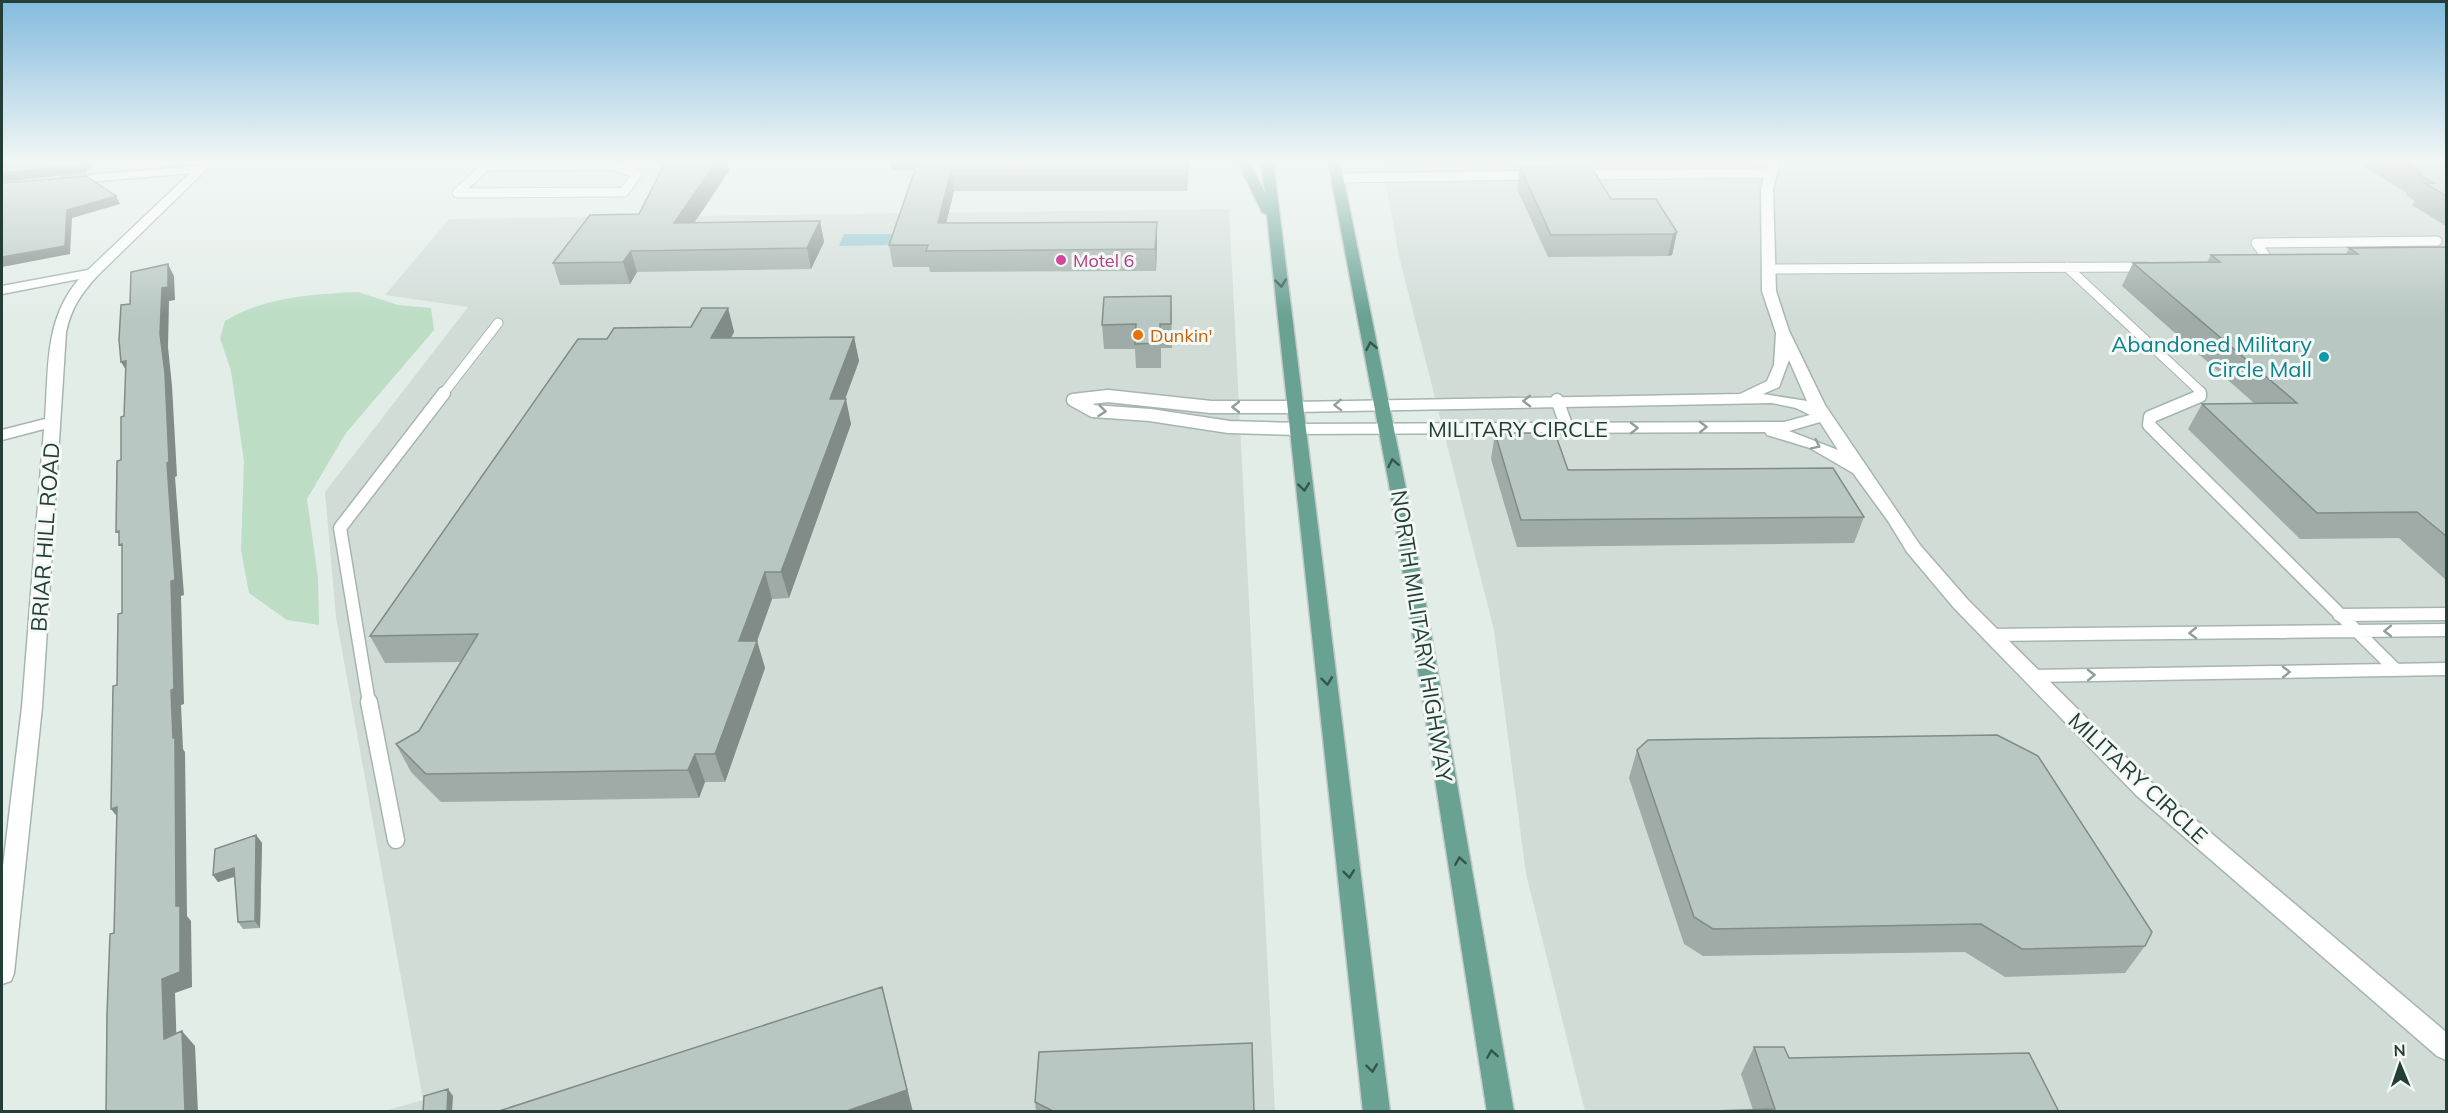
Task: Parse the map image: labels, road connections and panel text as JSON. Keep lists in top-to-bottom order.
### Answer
{
  "streets": {
    "main road": ["NORTH MILITARY HIGHWAY"],
    "street": ["MILITARY CIRCLE", "BRIAR HILL ROAD"]
  },
  "crossings": [
    ["MILITARY CIRCLE", "NORTH MILITARY HIGHWAY"]
  ],
  "places": ["Motel 6", "Dunkin'", "Abandoned Military Circle Mall"],
  "north": "top"
}
